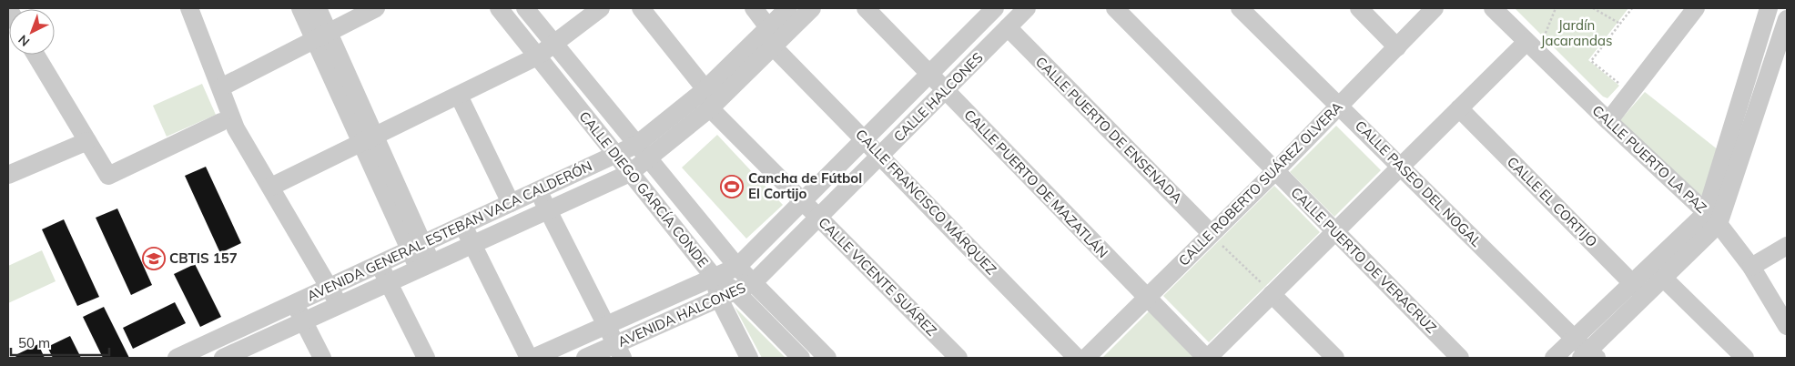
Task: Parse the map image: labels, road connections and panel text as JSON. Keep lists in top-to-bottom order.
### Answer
{
  "streets": {
    "street": [
      "CALLE HALCONES",
      "CALLE PUERTO DE ENSENADA",
      "CALLE PUERTO LA PAZ",
      "CALLE PUERTO DE MAZATLÁN",
      "CALLE ROBERTO SUÁREZ OLVERA",
      "CALLE PASEO DEL NOGAL",
      "CALLE DIEGO GARCÍA CONDE",
      "CALLE FRANCISCO MÁRQUEZ",
      "CALLE EL CORTIJO",
      "AVENIDA GENERAL ESTEBAN VACA CALDERÓN",
      "CALLE PUERTO DE VERACRUZ",
      "CALLE VICENTE SUÁREZ",
      "AVENIDA HALCONES"
    ]
  },
  "crossings": [
    ["CALLE HALCONES", "CALLE PUERTO DE ENSENADA"],
    ["CALLE HALCONES", "CALLE PUERTO DE MAZATLÁN"],
    ["CALLE HALCONES", "CALLE DIEGO GARCÍA CONDE"],
    ["CALLE HALCONES", "CALLE FRANCISCO MÁRQUEZ"],
    ["CALLE HALCONES", "CALLE VICENTE SUÁREZ"],
    ["CALLE HALCONES", "AVENIDA HALCONES"],
    ["CALLE PUERTO DE ENSENADA", "CALLE ROBERTO SUÁREZ OLVERA"],
    ["CALLE PUERTO DE MAZATLÁN", "CALLE ROBERTO SUÁREZ OLVERA"],
    ["CALLE ROBERTO SUÁREZ OLVERA", "CALLE PASEO DEL NOGAL"],
    ["CALLE ROBERTO SUÁREZ OLVERA", "CALLE PUERTO DE VERACRUZ"],
    ["CALLE DIEGO GARCÍA CONDE", "AVENIDA GENERAL ESTEBAN VACA CALDERÓN"],
    ["CALLE DIEGO GARCÍA CONDE", "AVENIDA HALCONES"],
    ["CALLE FRANCISCO MÁRQUEZ", "AVENIDA GENERAL ESTEBAN VACA CALDERÓN"],
    ["AVENIDA GENERAL ESTEBAN VACA CALDERÓN", "CALLE VICENTE SUÁREZ"]
  ],
  "parks": ["Jardín Jacarandas"],
  "places": {
    "sports": ["Cancha de Fútbol El Cortijo"],
    "school or university": ["CBTIS 157"]
  },
  "scale_bar": "50 m",
  "north": "bottom left"
}
